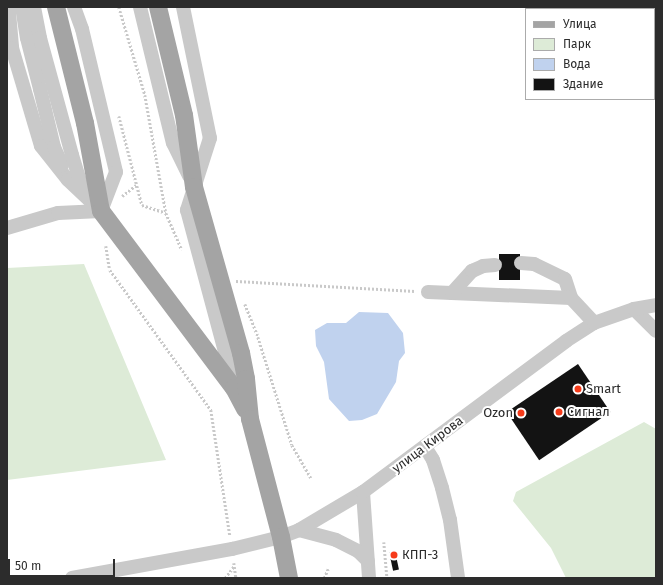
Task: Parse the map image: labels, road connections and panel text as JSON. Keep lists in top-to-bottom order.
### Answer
{
  "streets": {
    "street": ["улица Кирова"]
  },
  "places": [
    "Smart",
    "Сигнал",
    "Ozon",
    "КПП-3"
  ],
  "legend": [
    "Улица",
    "Парк",
    "Вода",
    "Здание"
  ],
  "scale_bar": "50 m"
}
